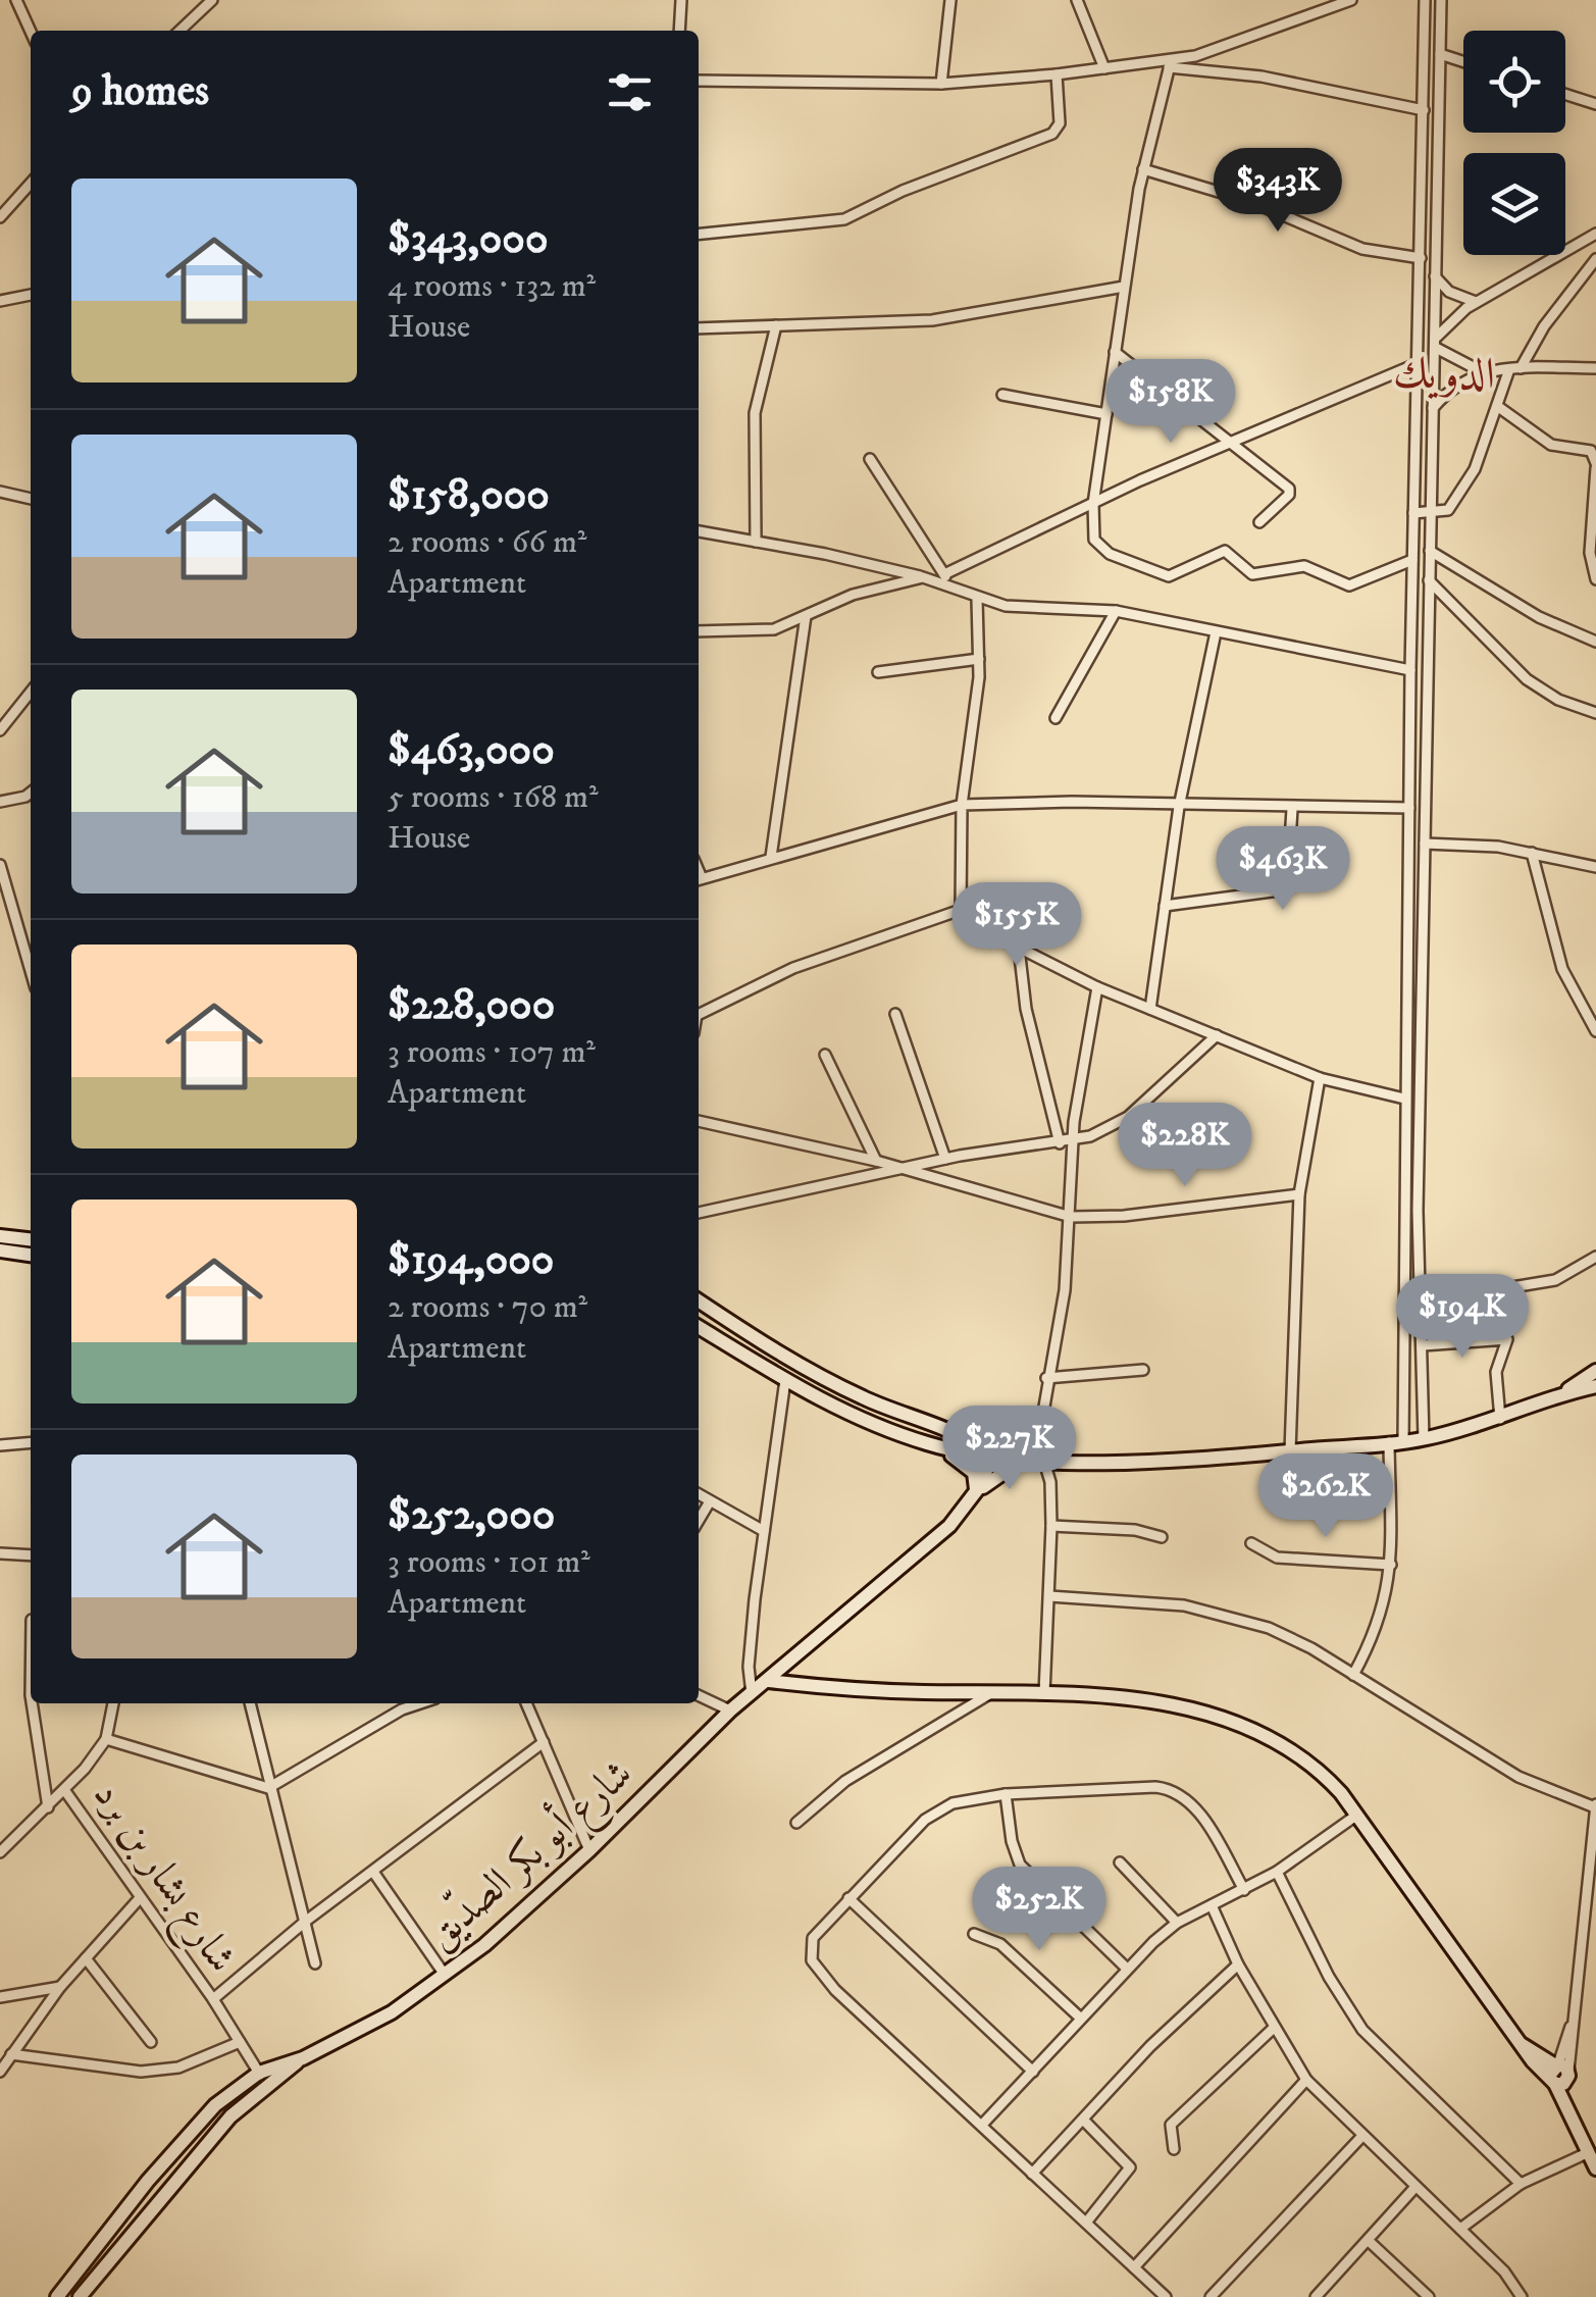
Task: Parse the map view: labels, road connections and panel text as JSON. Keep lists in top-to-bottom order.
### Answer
{
  "streets": {
    "street": ["شارع أبو بكر الصدّيق", "شارع بشار بن برد"]
  },
  "crossings": [
    ["شارع أبو بكر الصدّيق", "شارع بشار بن برد"]
  ],
  "districts": ["الدويك"],
  "page": {
    "heading": "9 homes",
    "price": [
      "$343K",
      "$158K",
      "$463K",
      "$155K",
      "$228K",
      "$194K",
      "$227K",
      "$262K",
      "$252K"
    ],
    "list": [
      {
        "name": "$343,000",
        "note": "4 rooms · 132 m² · House"
      },
      {
        "name": "$158,000",
        "note": "2 rooms · 66 m² · Apartment"
      },
      {
        "name": "$463,000",
        "note": "5 rooms · 168 m² · House"
      },
      {
        "name": "$228,000",
        "note": "3 rooms · 107 m² · Apartment"
      },
      {
        "name": "$194,000",
        "note": "2 rooms · 70 m² · Apartment"
      },
      {
        "name": "$252,000",
        "note": "3 rooms · 101 m² · Apartment"
      }
    ]
  }
}
